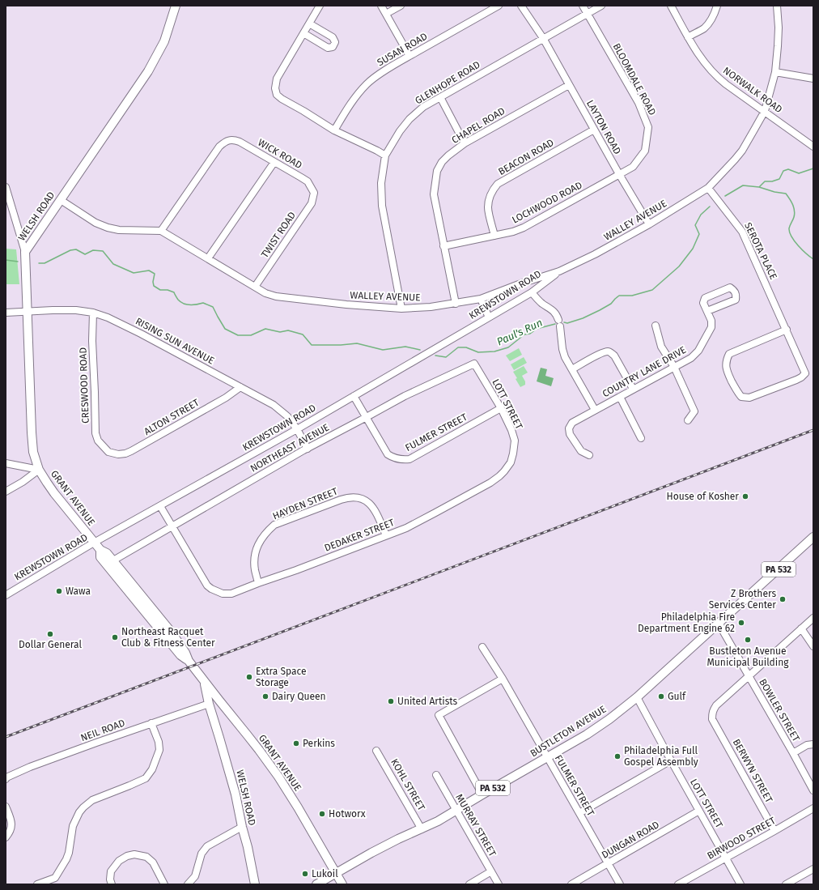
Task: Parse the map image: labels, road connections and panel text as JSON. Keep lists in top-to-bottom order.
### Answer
{
  "streets": {
    "main road": [
      "WELSH ROAD",
      "GRANT AVENUE",
      "PA 532",
      "BUSTLETON AVENUE"
    ],
    "street": [
      "SUSAN ROAD",
      "BLOOMDALE ROAD",
      "GLENHOPE ROAD",
      "NORWALK ROAD",
      "CHAPEL ROAD",
      "LAYTON ROAD",
      "WICK ROAD",
      "BEACON ROAD",
      "LOCHWOOD ROAD",
      "WALLEY AVENUE",
      "TWIST ROAD",
      "SEROTA PLACE",
      "KREWSTOWN ROAD",
      "RISING SUN AVENUE",
      "COUNTRY LANE DRIVE",
      "CRESWOOD ROAD",
      "LOTT STREET",
      "ALTON STREET",
      "FULMER STREET",
      "NORTHEAST AVENUE",
      "HAYDEN STREET",
      "DEDAKER STREET",
      "BOWLER STREET",
      "NEIL ROAD",
      "BERWYN STREET",
      "KOHL STREET",
      "MURRAY STREET",
      "BIRWOOD STREET",
      "DUNGAN ROAD"
    ]
  },
  "crossings": [
    ["BLOOMDALE ROAD", "GLENHOPE ROAD"],
    ["BLOOMDALE ROAD", "LAYTON ROAD"],
    ["BLOOMDALE ROAD", "LOCHWOOD ROAD"],
    ["GLENHOPE ROAD", "LAYTON ROAD"],
    ["GLENHOPE ROAD", "WALLEY AVENUE"],
    ["NORWALK ROAD", "WALLEY AVENUE"],
    ["CHAPEL ROAD", "LAYTON ROAD"],
    ["CHAPEL ROAD", "LOCHWOOD ROAD"],
    ["CHAPEL ROAD", "WALLEY AVENUE"],
    ["LAYTON ROAD", "BEACON ROAD"],
    ["LAYTON ROAD", "LOCHWOOD ROAD"],
    ["LAYTON ROAD", "WALLEY AVENUE"],
    ["WICK ROAD", "WALLEY AVENUE"],
    ["WICK ROAD", "TWIST ROAD"],
    ["BEACON ROAD", "LOCHWOOD ROAD"],
    ["WELSH ROAD", "WALLEY AVENUE"],
    ["WELSH ROAD", "RISING SUN AVENUE"],
    ["WELSH ROAD", "GRANT AVENUE"],
    ["WELSH ROAD", "NEIL ROAD"],
    ["WALLEY AVENUE", "TWIST ROAD"],
    ["WALLEY AVENUE", "SEROTA PLACE"],
    ["WALLEY AVENUE", "KREWSTOWN ROAD"],
    ["KREWSTOWN ROAD", "RISING SUN AVENUE"],
    ["KREWSTOWN ROAD", "FULMER STREET"],
    ["KREWSTOWN ROAD", "GRANT AVENUE"],
    ["RISING SUN AVENUE", "CRESWOOD ROAD"],
    ["RISING SUN AVENUE", "ALTON STREET"],
    ["RISING SUN AVENUE", "NORTHEAST AVENUE"],
    ["CRESWOOD ROAD", "ALTON STREET"],
    ["LOTT STREET", "FULMER STREET"],
    ["LOTT STREET", "NORTHEAST AVENUE"],
    ["LOTT STREET", "DEDAKER STREET"],
    ["LOTT STREET", "BUSTLETON AVENUE"],
    ["LOTT STREET", "BIRWOOD STREET"],
    ["LOTT STREET", "DUNGAN ROAD"],
    ["FULMER STREET", "NORTHEAST AVENUE"],
    ["FULMER STREET", "BUSTLETON AVENUE"],
    ["FULMER STREET", "DUNGAN ROAD"],
    ["NORTHEAST AVENUE", "GRANT AVENUE"],
    ["NORTHEAST AVENUE", "DEDAKER STREET"],
    ["GRANT AVENUE", "BUSTLETON AVENUE"],
    ["HAYDEN STREET", "DEDAKER STREET"],
    ["BOWLER STREET", "BUSTLETON AVENUE"],
    ["BOWLER STREET", "BERWYN STREET"],
    ["BUSTLETON AVENUE", "KOHL STREET"],
    ["BUSTLETON AVENUE", "MURRAY STREET"],
    ["BERWYN STREET", "BIRWOOD STREET"]
  ],
  "water": ["Paul's Run"],
  "places": [
    "House of Kosher",
    "Wawa",
    "Z Brothers Services Center",
    "Philadelphia Fire Department Engine 62",
    "Dollar General",
    "Northeast Racquet Club & Fitness Center",
    "Bustleton Avenue Municipal Building",
    "Extra Space Storage",
    "Dairy Queen",
    "Gulf",
    "United Artists",
    "Perkins",
    "Philadelphia Full Gospel Assembly",
    "Hotworx",
    "Lukoil"
  ]
}
